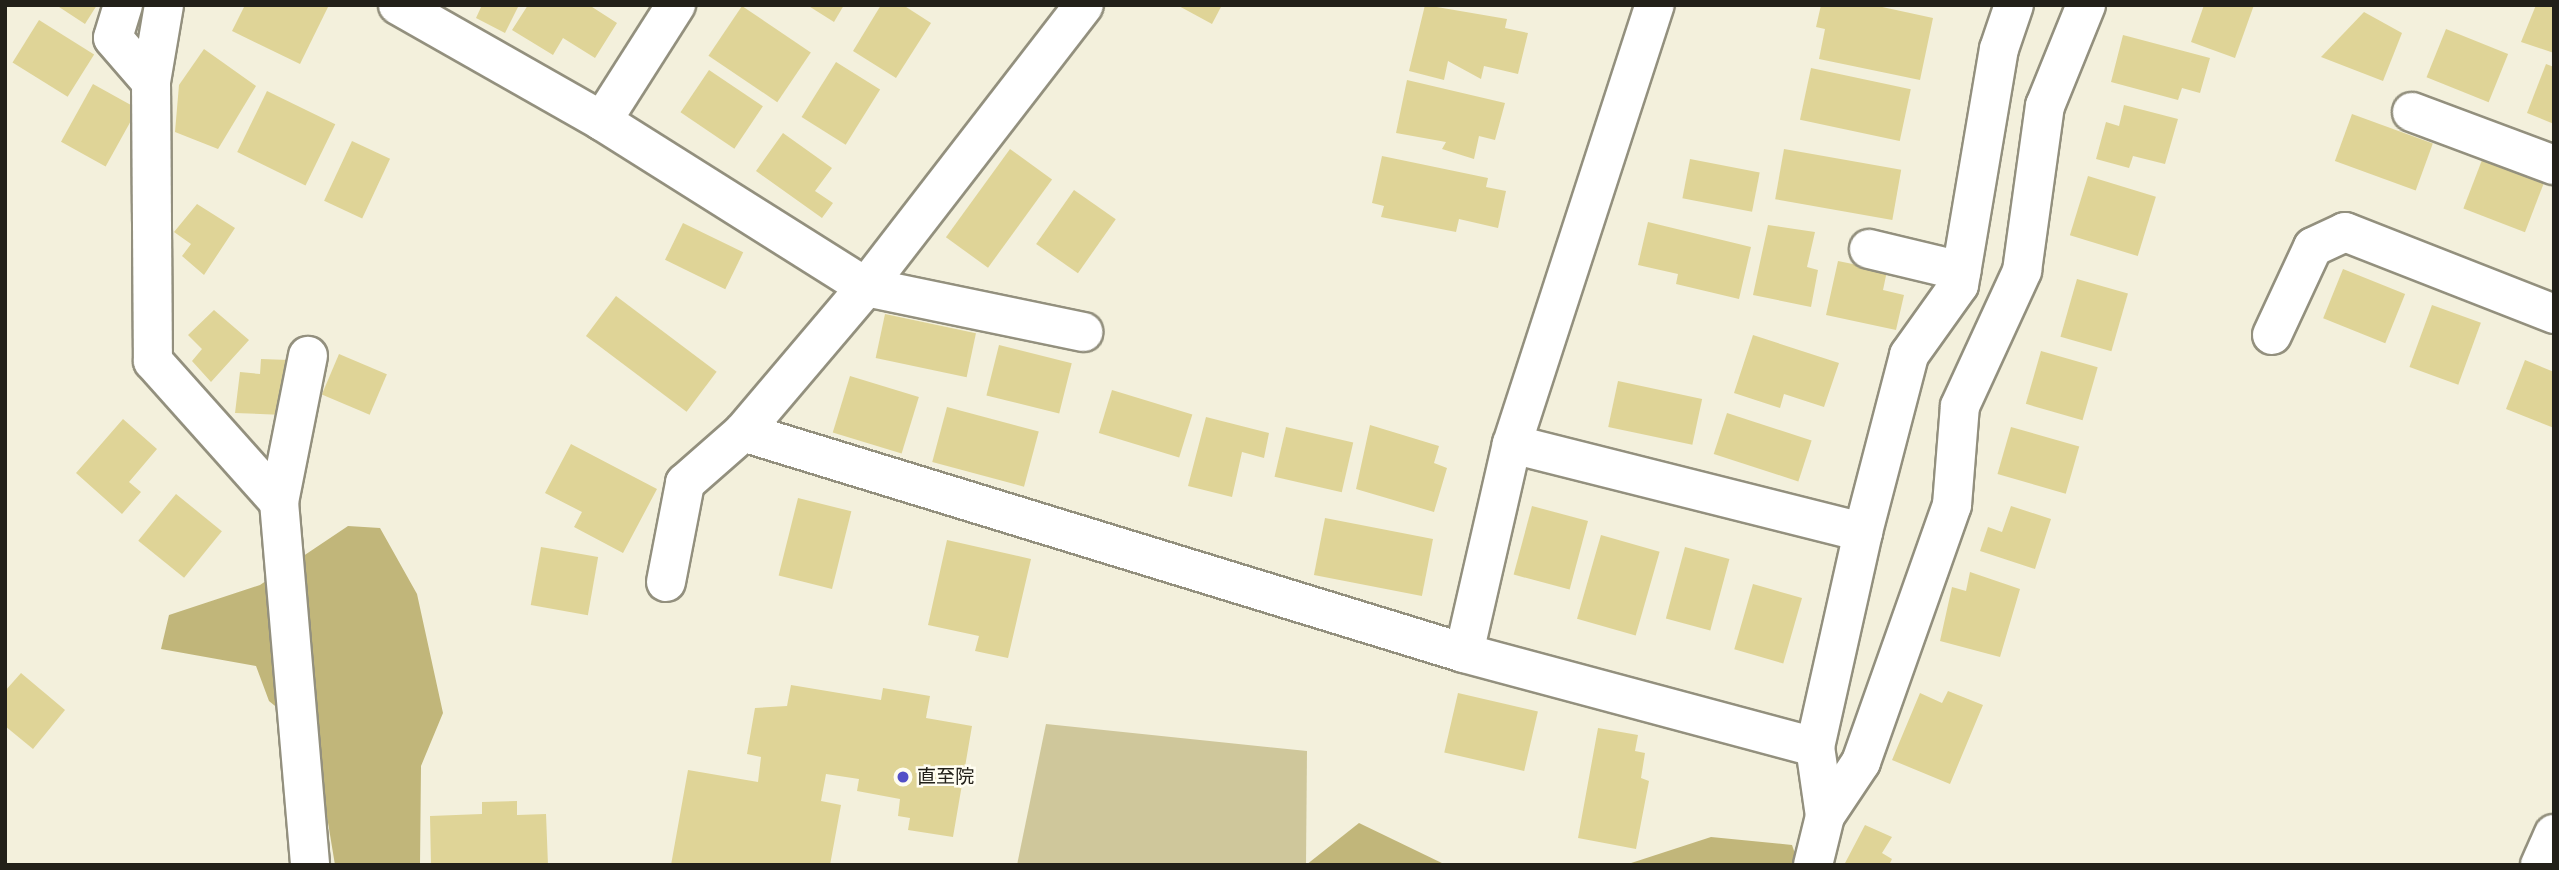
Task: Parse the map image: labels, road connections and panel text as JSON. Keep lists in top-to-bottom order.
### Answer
{
  "places": ["直至院"]
}
